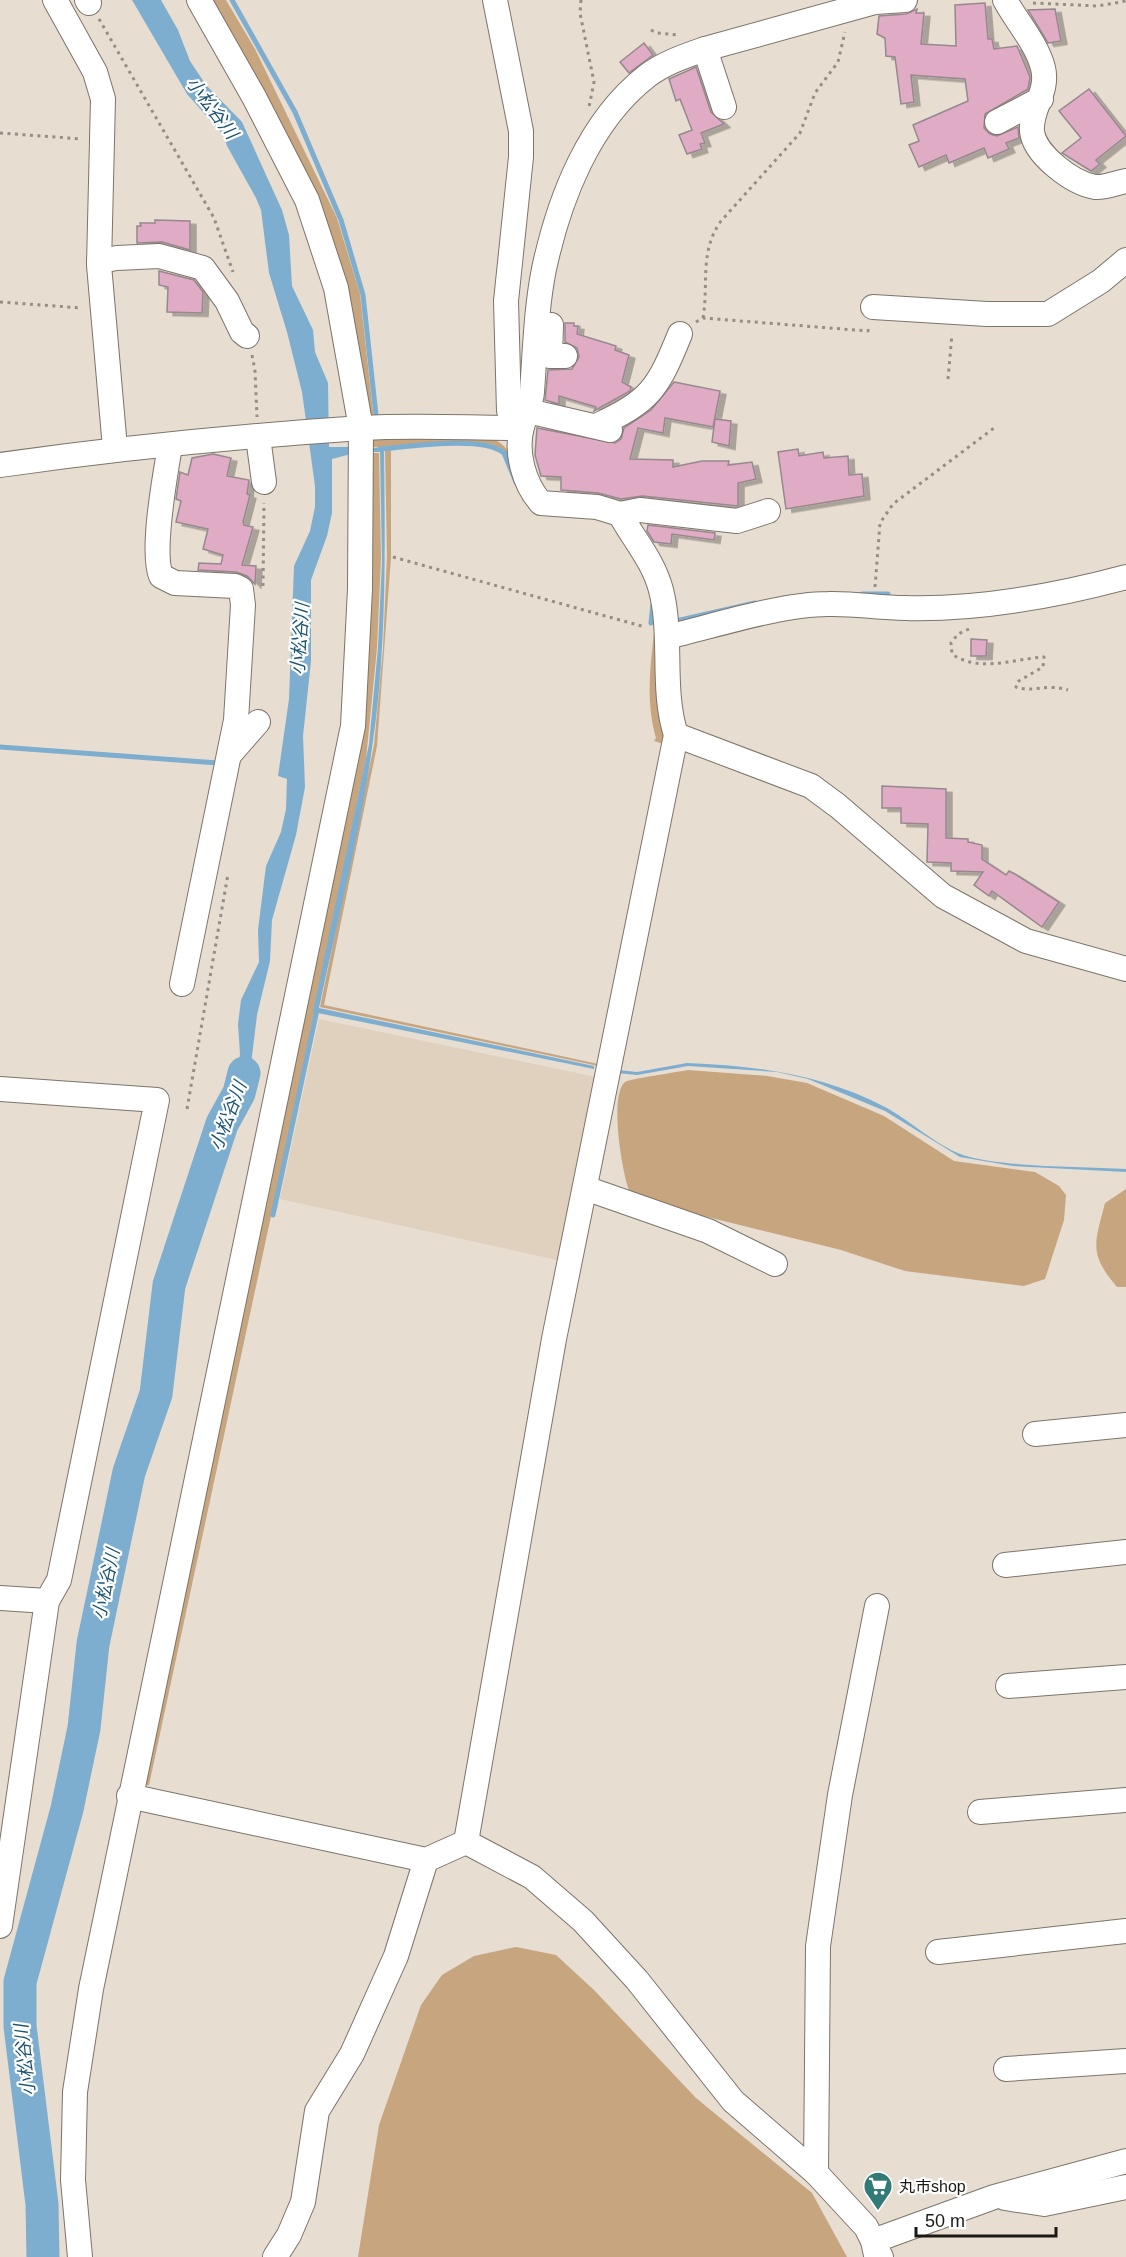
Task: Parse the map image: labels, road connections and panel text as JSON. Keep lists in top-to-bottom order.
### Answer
{
  "water": ["小松谷川"],
  "places": {
    "supermarket": ["丸市shop"]
  },
  "scale_bar": "50 m"
}
